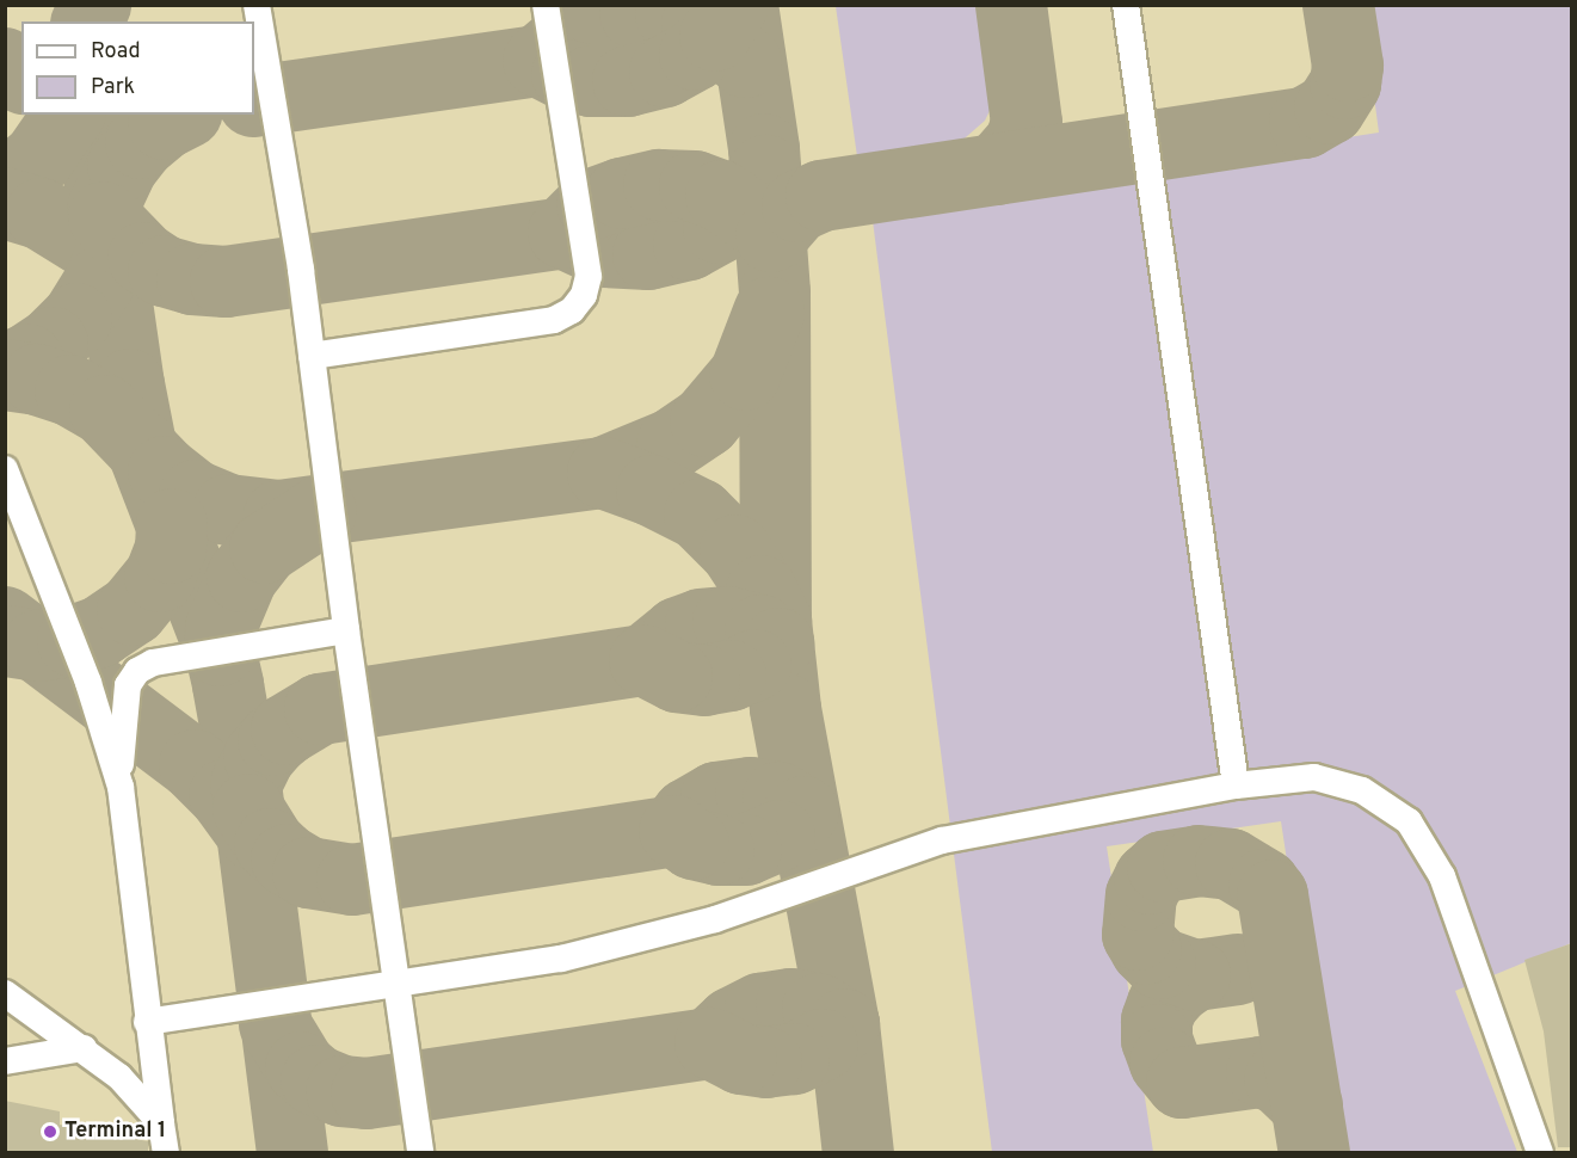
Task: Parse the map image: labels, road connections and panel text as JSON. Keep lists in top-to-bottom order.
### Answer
{
  "places": ["Terminal 1"],
  "legend": ["Road", "Park"]
}
